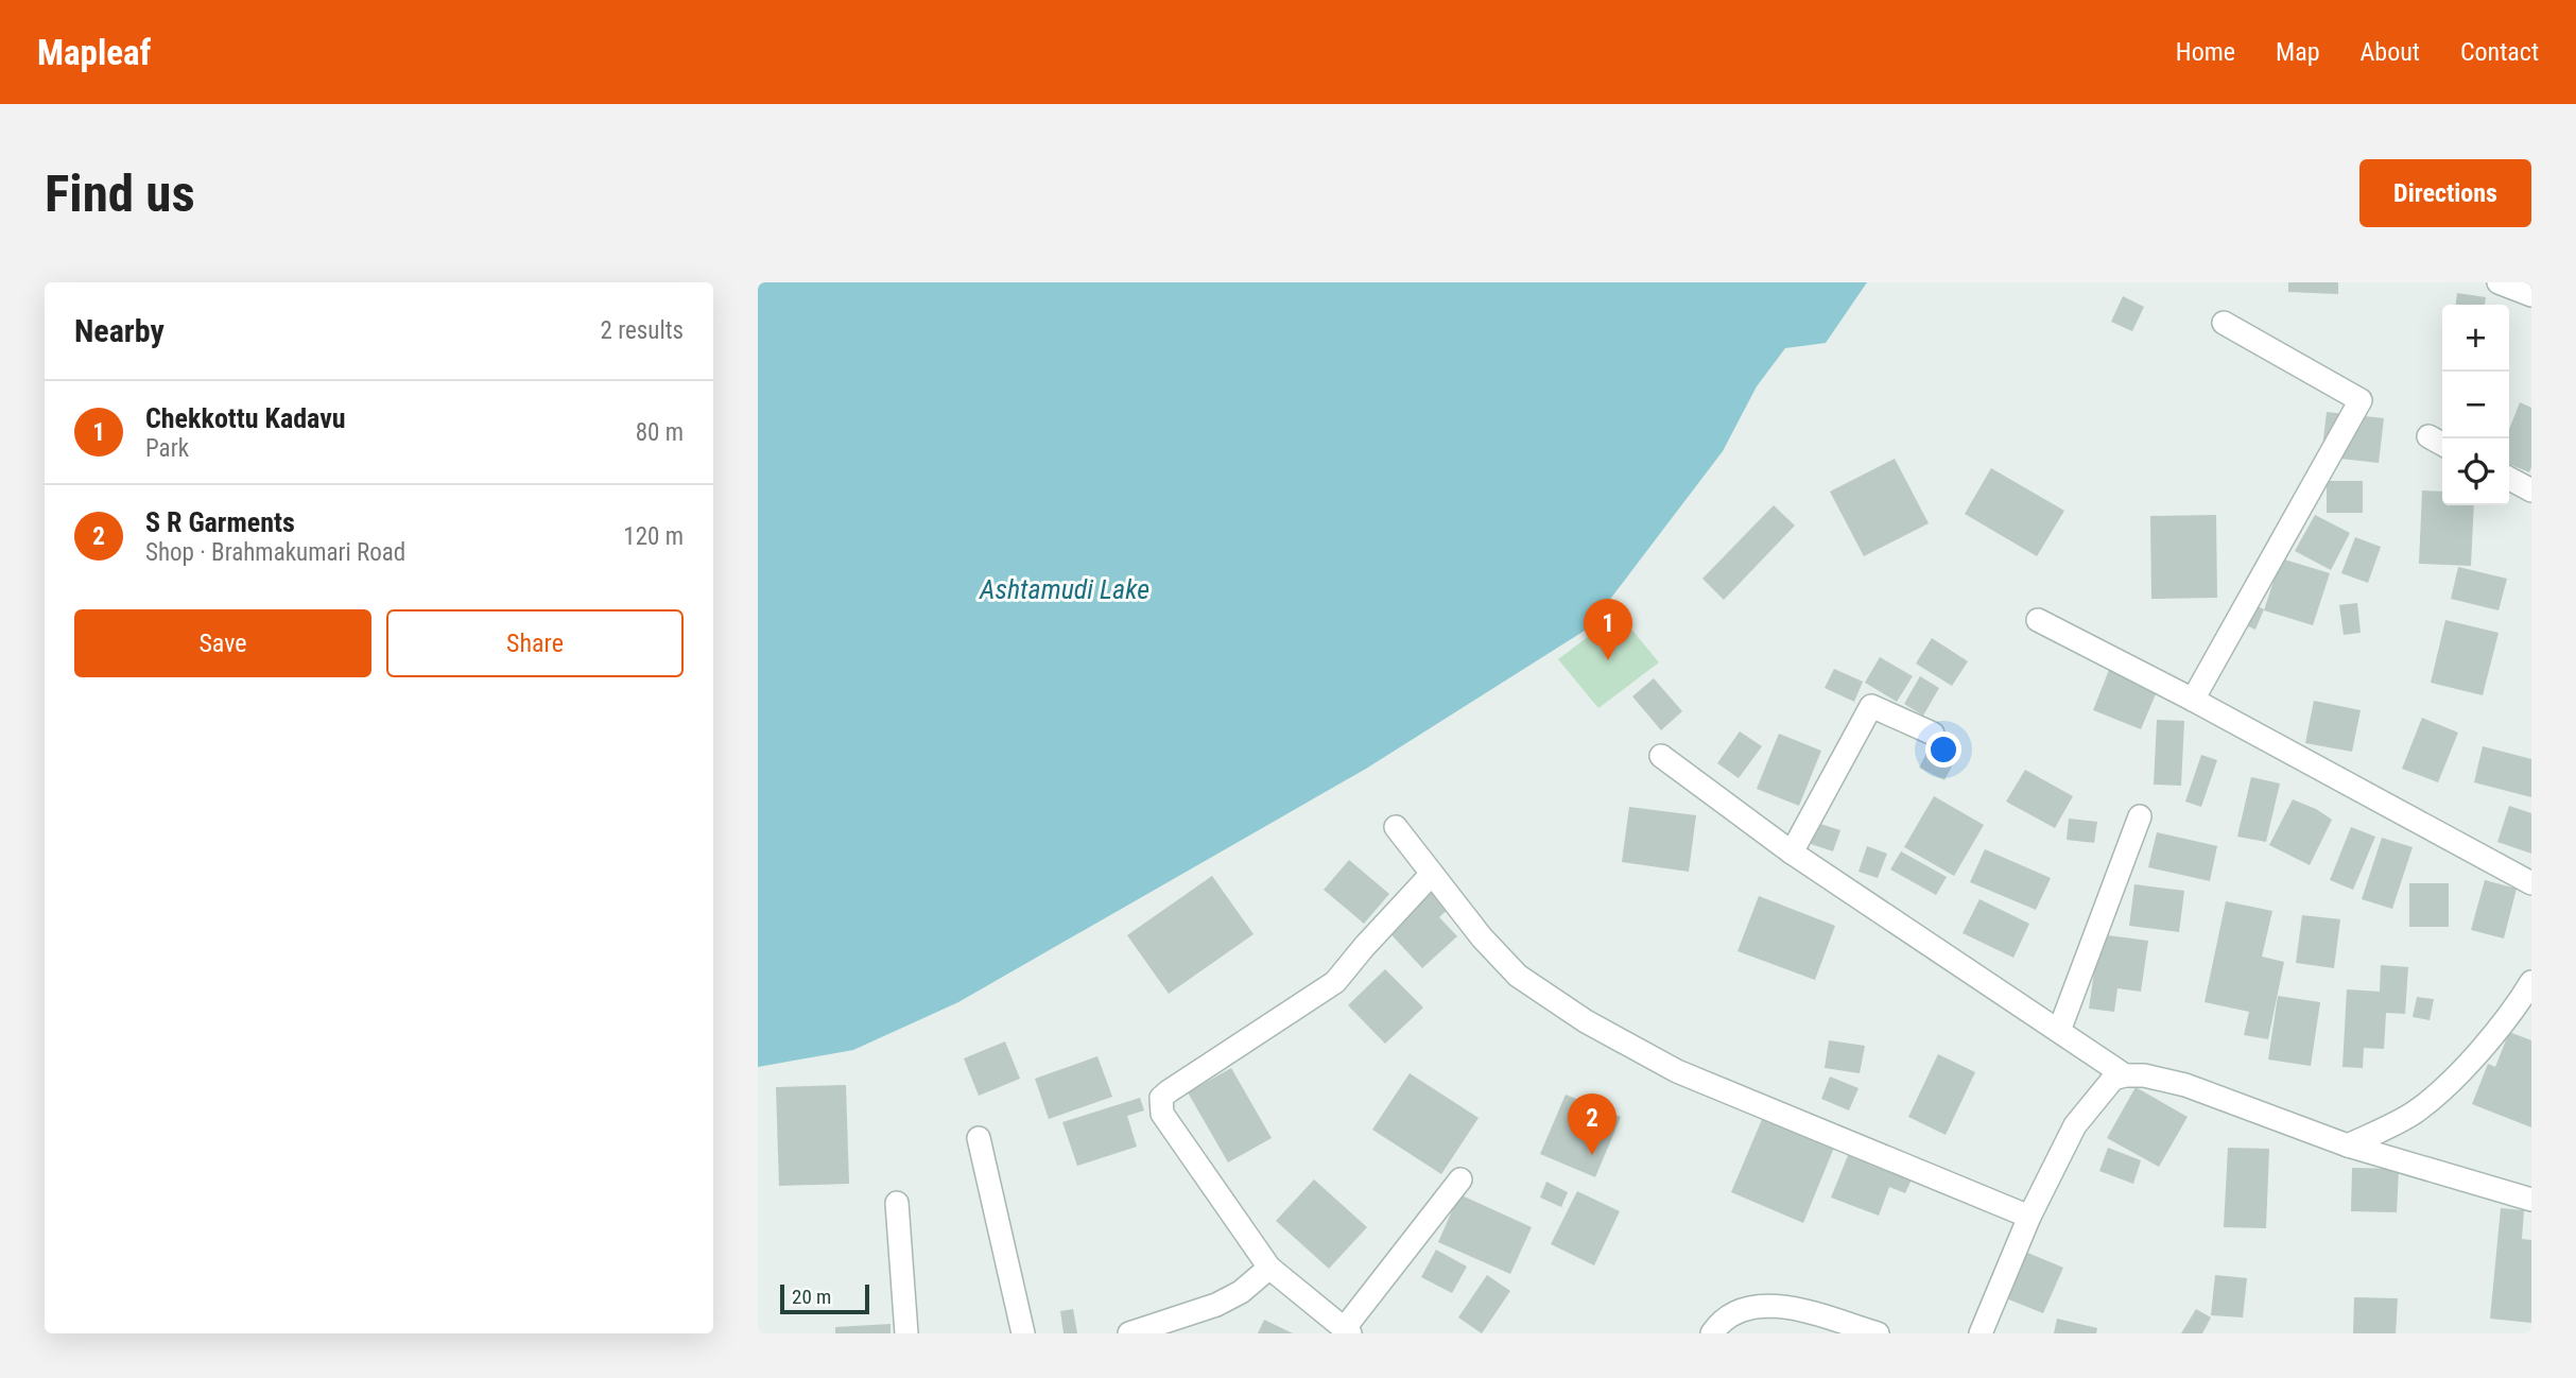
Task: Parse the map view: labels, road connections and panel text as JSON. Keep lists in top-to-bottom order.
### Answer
{
  "water": ["Ashtamudi Lake"],
  "scale_bar": "20 m",
  "page": {
    "header": "Mapleaf",
    "nav": [
      "Home",
      "Map",
      "About",
      "Contact"
    ],
    "buttons": [
      "Directions",
      ["Save", "Share"]
    ],
    "title": "Find us",
    "heading": ["Nearby", "2 results"],
    "map_buttons": ["+", "−"],
    "list": [
      {
        "mark": "1",
        "name": "Chekkottu Kadavu",
        "note": "Park",
        "value": "80 m"
      },
      {
        "mark": "2",
        "name": "S R Garments",
        "note": "Shop · Brahmakumari Road",
        "value": "120 m"
      }
    ],
    "pins": ["1", "2"],
    "scale": "20 m"
  }
}
